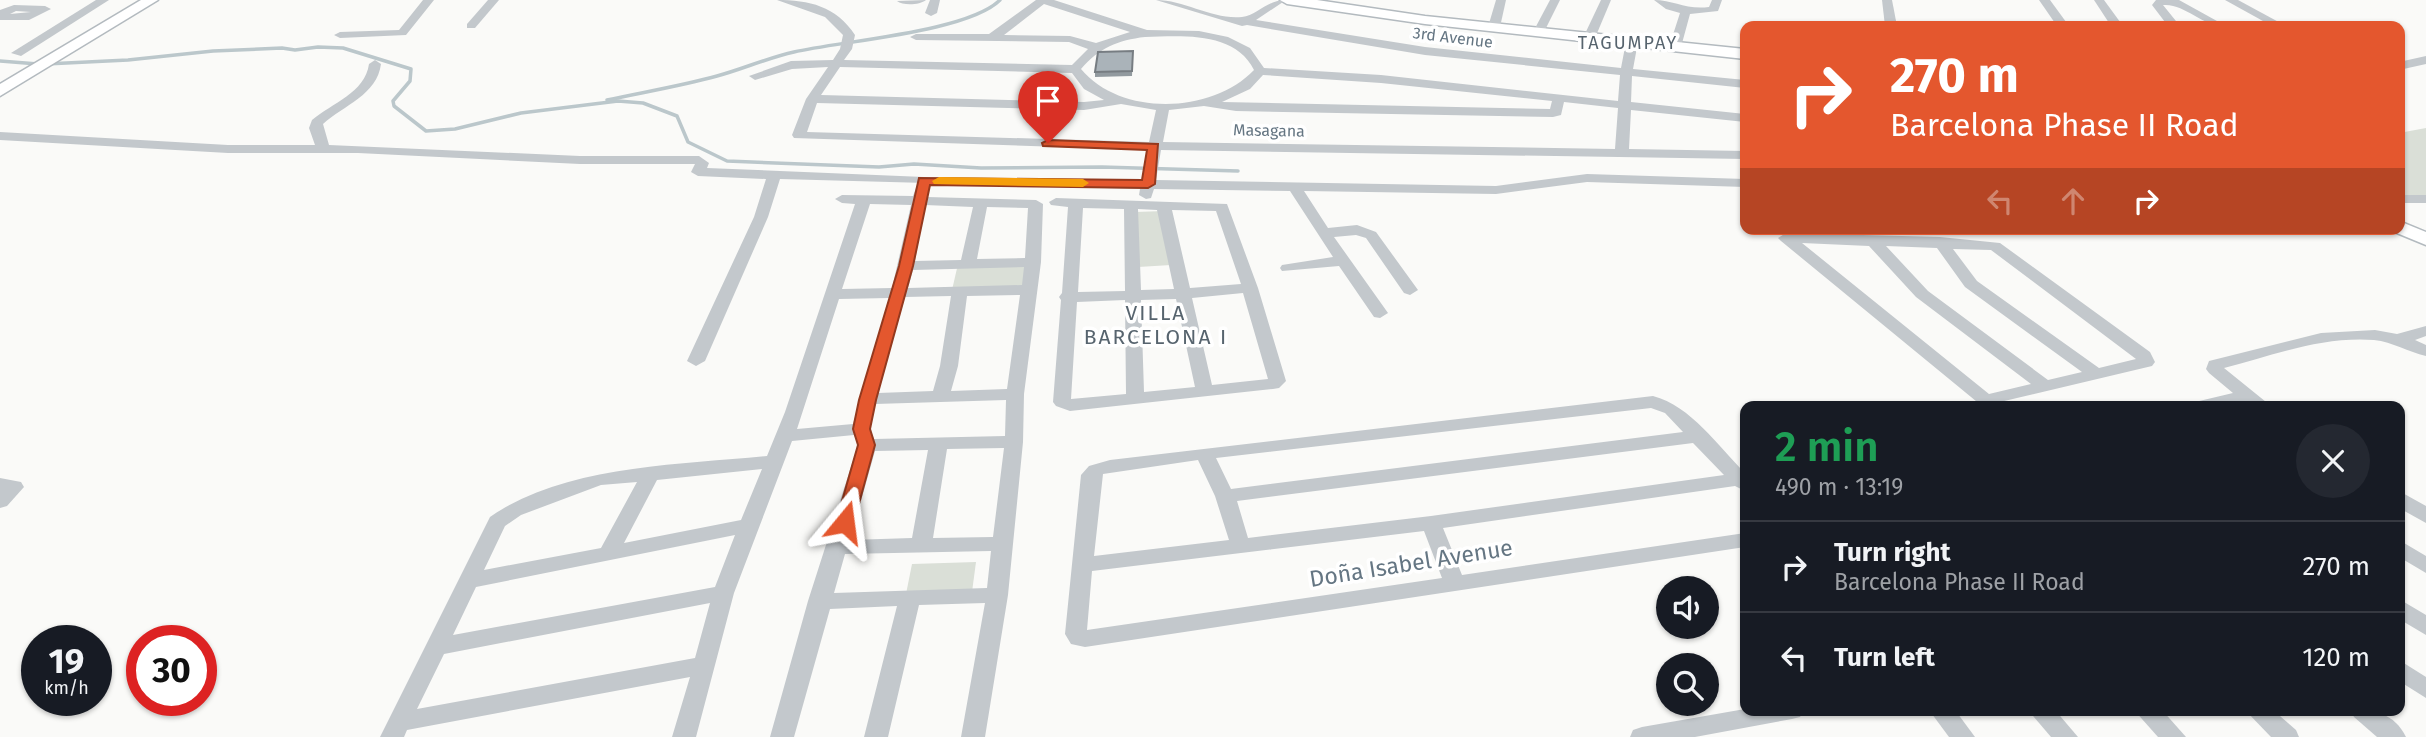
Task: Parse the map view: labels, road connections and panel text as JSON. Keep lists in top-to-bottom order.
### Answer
{
  "streets": {
    "street": ["3rd Avenue", "Masagana", "Doña Isabel Avenue"]
  },
  "districts": ["TAGUMPAY", "VILLA BARCELONA I"],
  "page": {
    "turn": ["270 m", "Barcelona Phase II Road"],
    "heading": ["2 min", "490 m · 13:19"],
    "list": [
      {
        "name": "Turn right",
        "note": "Barcelona Phase II Road",
        "value": "270 m"
      },
      {
        "name": "Turn left",
        "value": "120 m"
      }
    ],
    "speed": "19 km/h",
    "limit": "30"
  }
}
